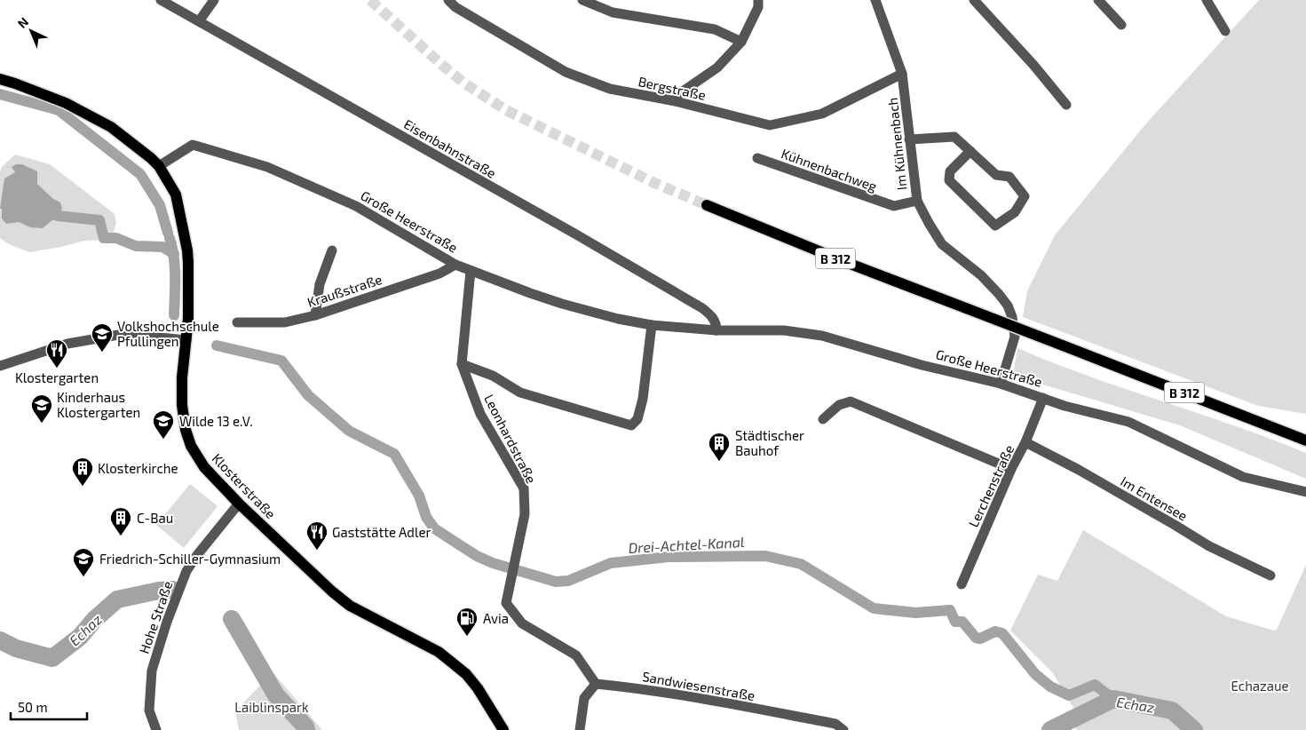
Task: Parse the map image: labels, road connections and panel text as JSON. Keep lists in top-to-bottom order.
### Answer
{
  "streets": {
    "main road": ["B 312", "Klosterstraße"],
    "street": [
      "Bergstraße",
      "Im Kühnenbach",
      "Eisenbahnstraße",
      "Kühnenbachweg",
      "Große Heerstraße",
      "Kraußstraße",
      "Leonhardstraße",
      "Lerchenstraße",
      "Im Entensee",
      "Hohe Straße",
      "Sandwiesenstraße"
    ]
  },
  "crossings": [
    ["Bergstraße", "Im Kühnenbach"],
    ["Im Kühnenbach", "Kühnenbachweg"],
    ["Im Kühnenbach", "Große Heerstraße"],
    ["Eisenbahnstraße", "Große Heerstraße"],
    ["Große Heerstraße", "Kraußstraße"],
    ["Große Heerstraße", "Leonhardstraße"],
    ["Große Heerstraße", "Lerchenstraße"],
    ["Leonhardstraße", "Sandwiesenstraße"],
    ["Klosterstraße", "Hohe Straße"],
    ["Lerchenstraße", "Im Entensee"]
  ],
  "water": ["Drei-Achtel-Kanal", "Echaz"],
  "parks": ["Echazaue", "Laiblinspark"],
  "places": {
    "school or university": [
      "Volkshochschule Pfullingen",
      "Kinderhaus Klostergarten",
      "Wilde 13 e.V.",
      "Friedrich-Schiller-Gymnasium"
    ],
    "restaurant": ["Klostergarten", "Gaststätte Adler"],
    "building": ["Städtischer Bauhof", "Klosterkirche", "C-Bau"],
    "fuel station": ["Avia"]
  },
  "scale_bar": "50 m",
  "north": "top left"
}
